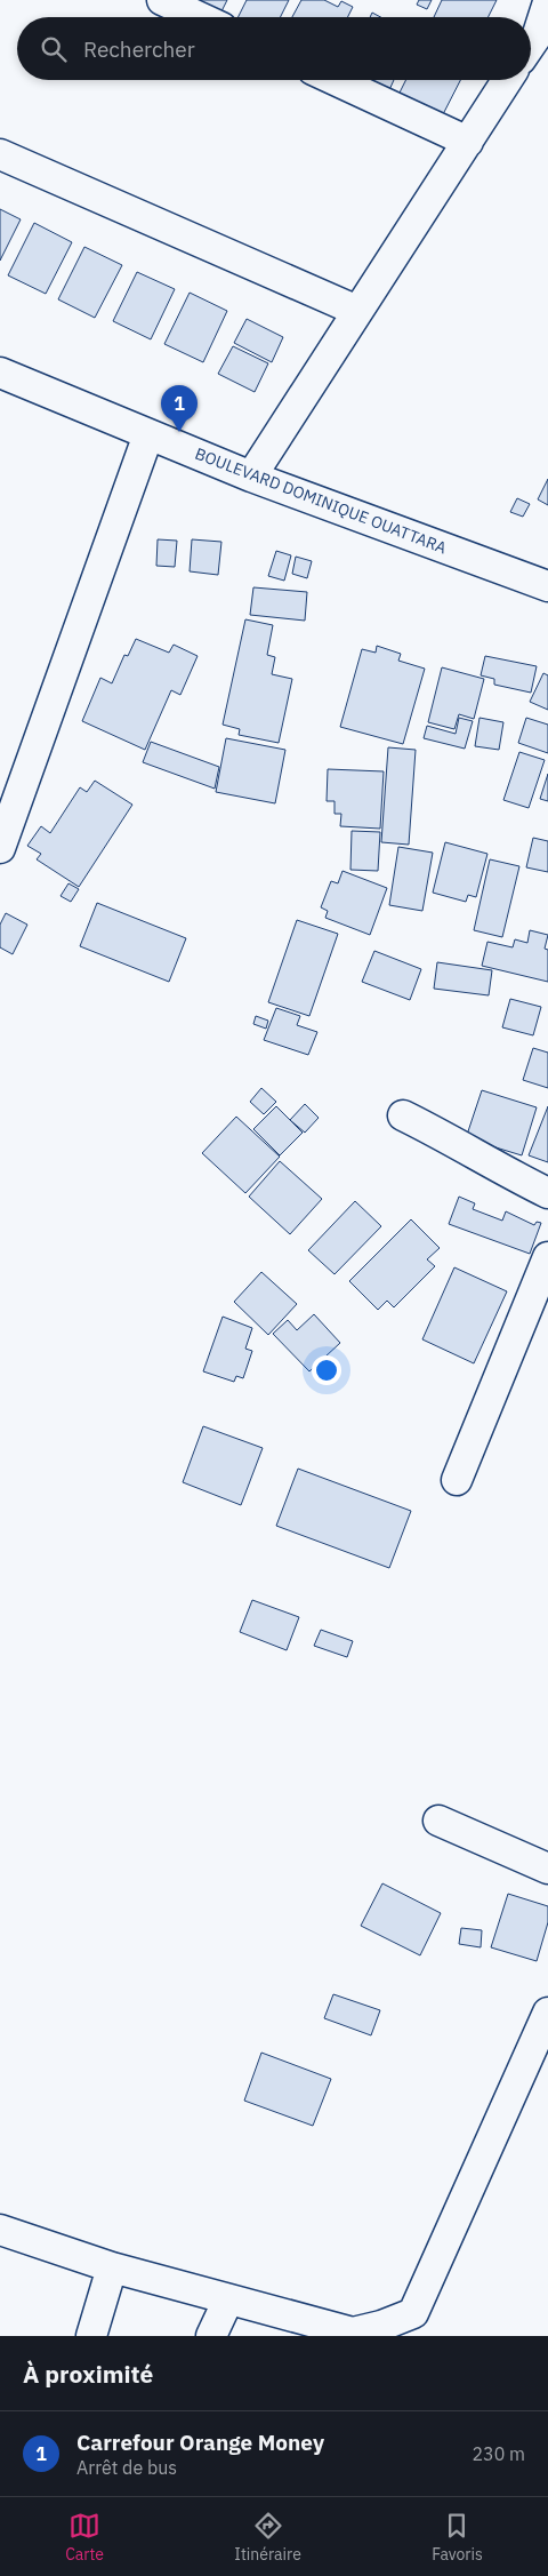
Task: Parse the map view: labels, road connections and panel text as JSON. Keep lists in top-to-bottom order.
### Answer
{
  "streets": {
    "street": ["BOULEVARD DOMINIQUE OUATTARA"]
  },
  "page": {
    "search": "Rechercher",
    "pins": "1",
    "heading": "À proximité",
    "list": [
      {
        "mark": "1",
        "name": "Carrefour Orange Money",
        "note": "Arrêt de bus",
        "value": "230 m"
      }
    ],
    "nav": ["Carte", "Itinéraire", "Favoris"]
  }
}
